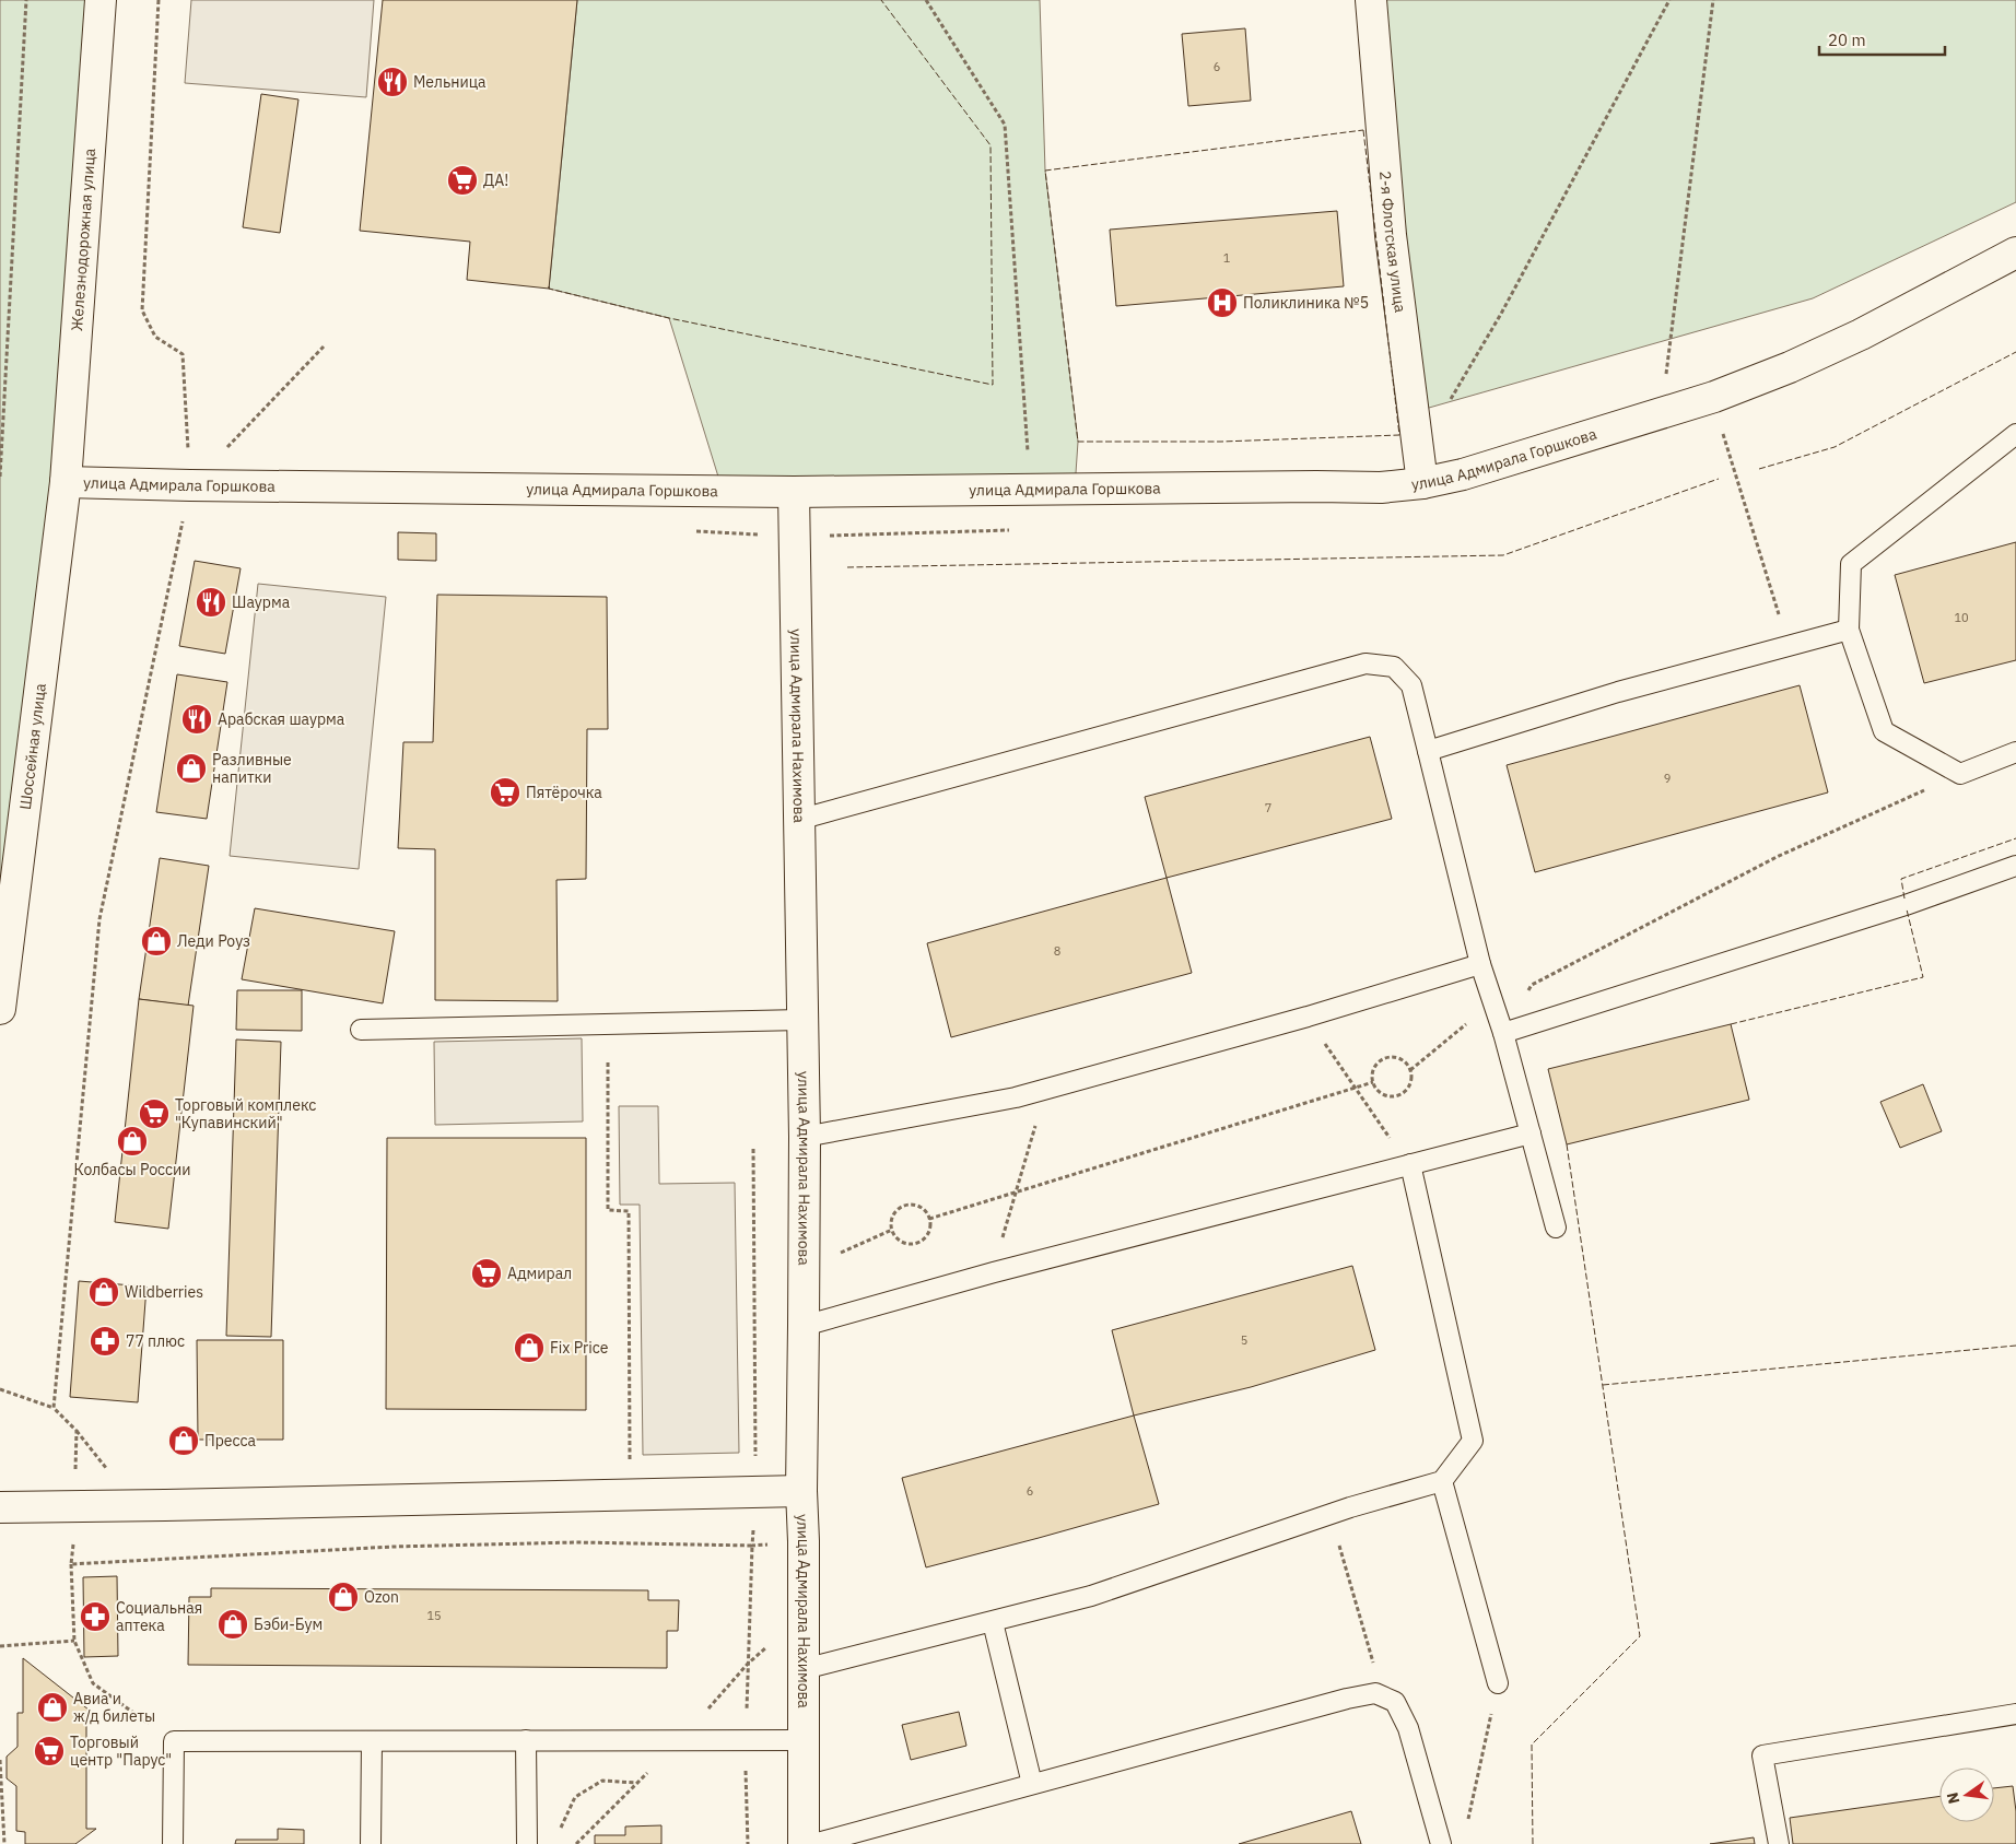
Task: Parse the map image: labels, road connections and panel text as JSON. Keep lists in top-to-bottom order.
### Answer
{
  "streets": {
    "street": [
      "Железнодорожная улица",
      "2-я Флотская улица",
      "улица Адмирала Горшкова",
      "улица Адмирала Нахимова",
      "Шоссейная улица"
    ]
  },
  "crossings": [
    ["Железнодорожная улица", "улица Адмирала Горшкова"],
    ["Железнодорожная улица", "Шоссейная улица"],
    ["2-я Флотская улица", "улица Адмирала Горшкова"],
    ["улица Адмирала Горшкова", "улица Адмирала Нахимова"],
    ["улица Адмирала Горшкова", "Шоссейная улица"]
  ],
  "places": {
    "restaurant": ["Мельница", "Шаурма", "Арабская шаурма"],
    "supermarket": [
      "ДА!",
      "Пятёрочка",
      "Торговый комплекс \"Купавинский\"",
      "Адмирал",
      "Торговый центр \"Парус\""
    ],
    "hospital": ["Поликлиника №5"],
    "shop": [
      "Разливные напитки",
      "Леди Роуз",
      "Колбасы России",
      "Wildberries",
      "Fix Price",
      "Пресса",
      "Ozon",
      "Бэби-Бум",
      "Авиа и ж/д билеты"
    ],
    "pharmacy": ["77 плюс", "Социальная аптека"]
  },
  "house_numbers": [
    "6",
    "1",
    "10",
    "9",
    "7",
    "8",
    "5",
    "6",
    "15"
  ],
  "scale_bar": "20 m",
  "north": "left"
}
